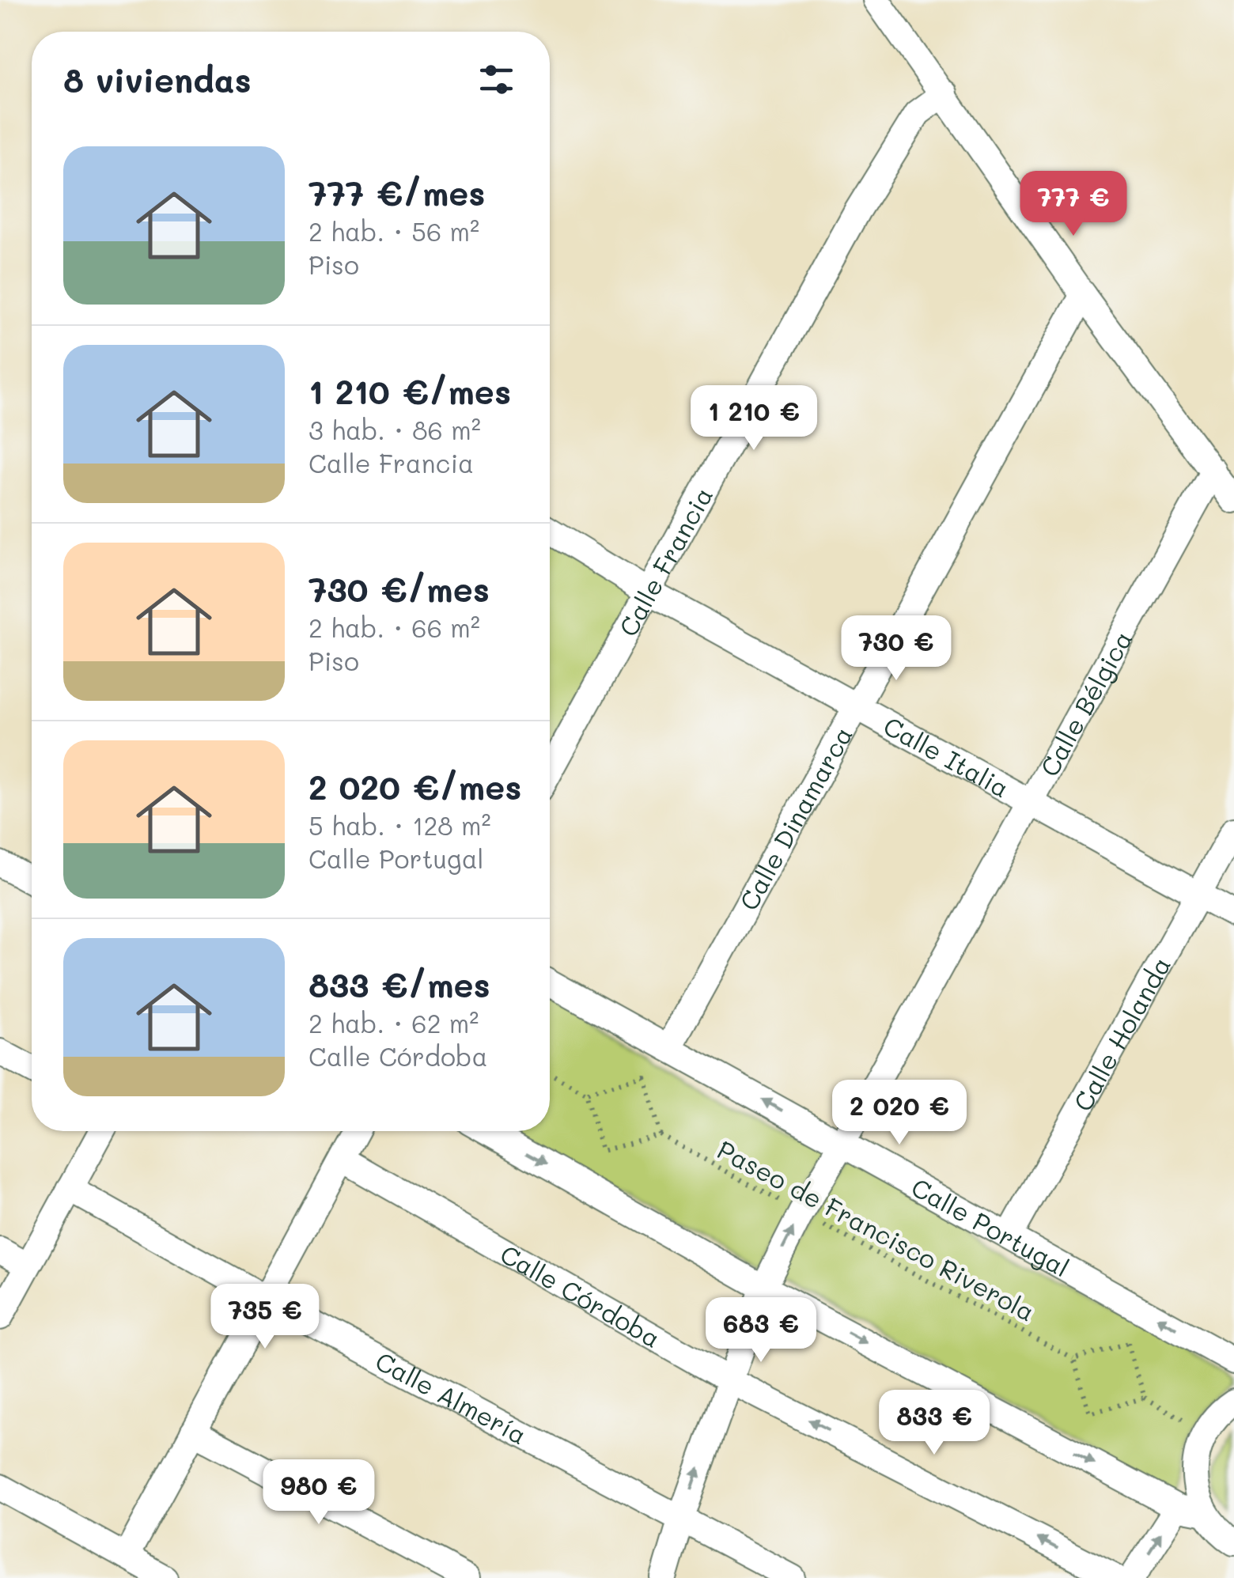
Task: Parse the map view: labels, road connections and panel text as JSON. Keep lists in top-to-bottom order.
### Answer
{
  "streets": {
    "street": [
      "Calle Francia",
      "Calle Bélgica",
      "Calle Italia",
      "Calle Dinamarca",
      "Calle Holanda",
      "Calle Portugal",
      "Calle Córdoba",
      "Calle Almería"
    ],
    "path": ["Paseo de Francisco Riverola"]
  },
  "crossings": [
    ["Calle Francia", "Calle Italia"],
    ["Calle Bélgica", "Calle Italia"],
    ["Calle Bélgica", "Calle Portugal"],
    ["Calle Bélgica", "Paseo de Francisco Riverola"],
    ["Calle Bélgica", "Calle Córdoba"],
    ["Calle Bélgica", "Calle Almería"],
    ["Calle Italia", "Calle Dinamarca"],
    ["Calle Italia", "Calle Holanda"],
    ["Calle Dinamarca", "Calle Portugal"],
    ["Calle Holanda", "Calle Portugal"]
  ],
  "page": {
    "heading": "8 viviendas",
    "list": [
      {
        "name": "777 €/mes",
        "note": "2 hab. · 56 m² · Piso"
      },
      {
        "name": "1 210 €/mes",
        "note": "3 hab. · 86 m² · Calle Francia"
      },
      {
        "name": "730 €/mes",
        "note": "2 hab. · 66 m² · Piso"
      },
      {
        "name": "2 020 €/mes",
        "note": "5 hab. · 128 m² · Calle Portugal"
      },
      {
        "name": "833 €/mes",
        "note": "2 hab. · 62 m² · Calle Córdoba"
      }
    ],
    "price": [
      "777 €",
      "1 210 €",
      "730 €",
      "2 020 €",
      "735 €",
      "683 €",
      "833 €",
      "980 €"
    ]
  }
}
